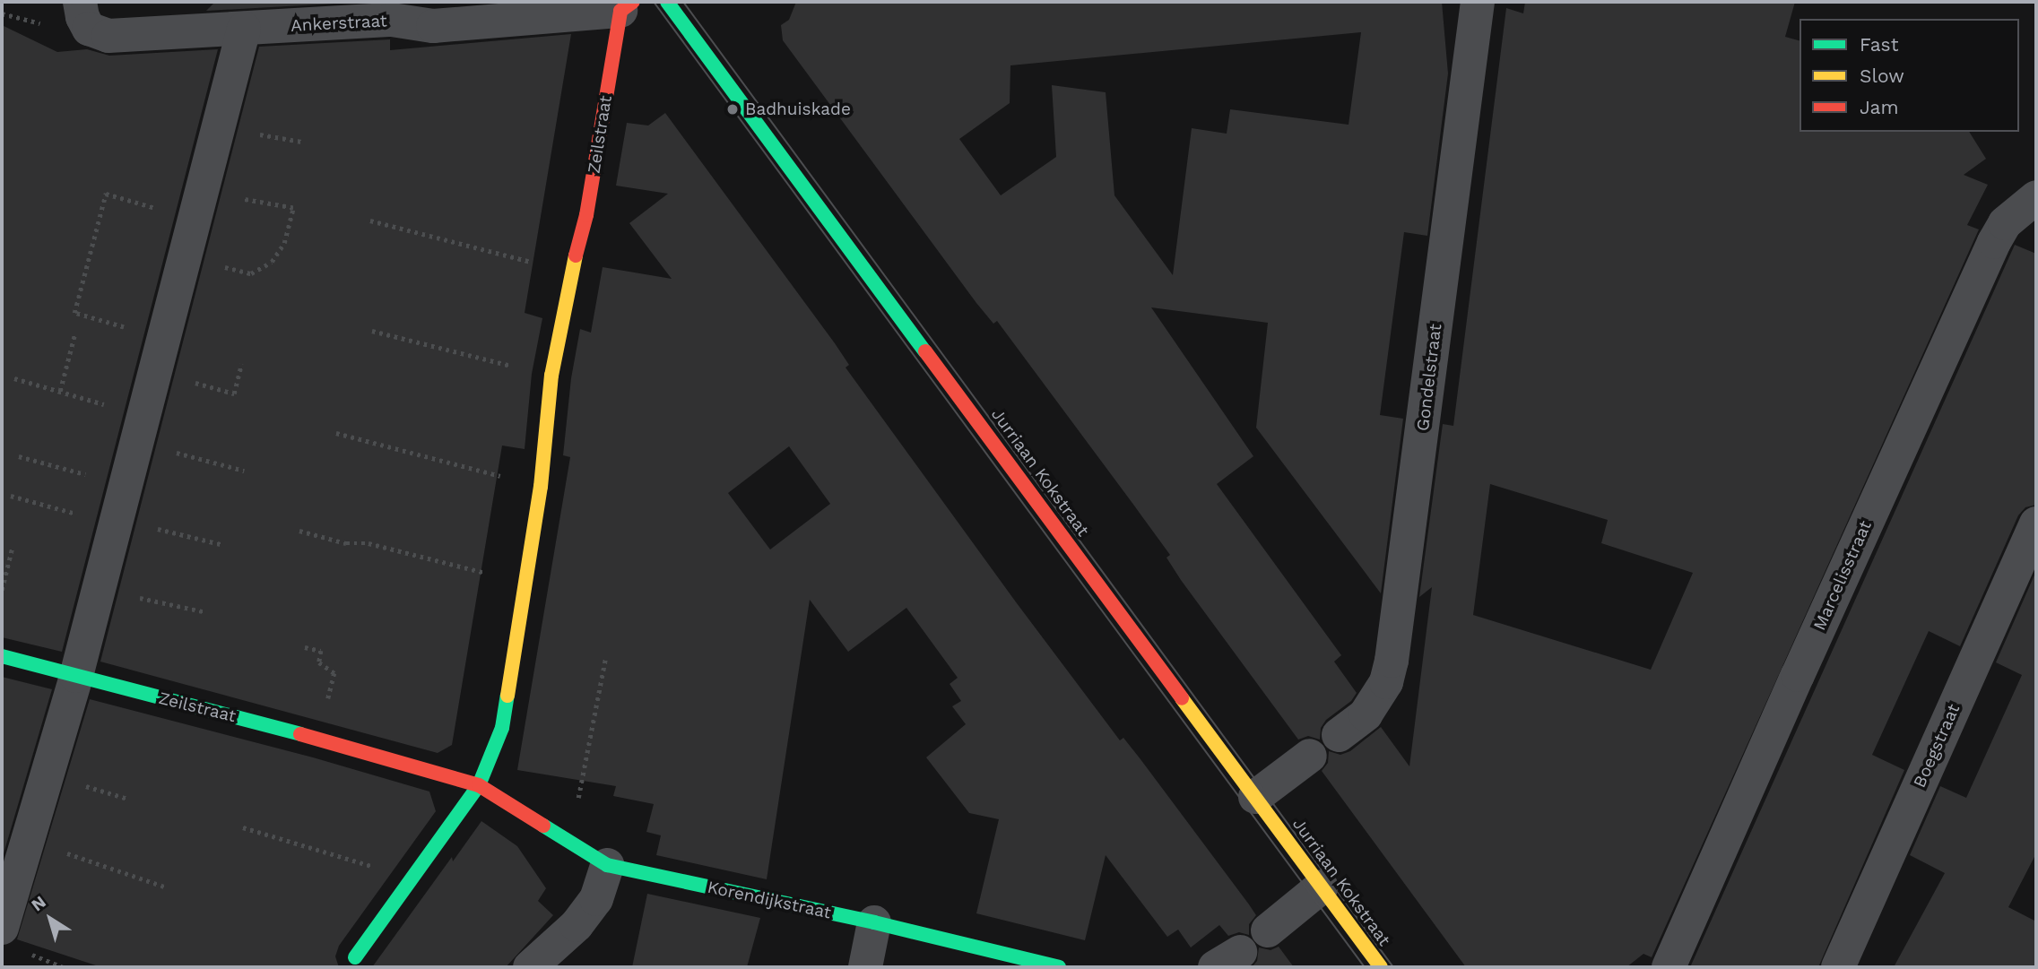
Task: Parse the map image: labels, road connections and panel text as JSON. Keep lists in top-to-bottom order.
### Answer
{
  "streets": {
    "street": [
      "Ankerstraat",
      "Zeilstraat",
      "Gondelstraat",
      "Jurriaan Kokstraat",
      "Marcelisstraat",
      "Boegstraat",
      "Korendijkstraat"
    ]
  },
  "crossings": [
    ["Ankerstraat", "Zeilstraat"],
    ["Zeilstraat", "Korendijkstraat"]
  ],
  "places": ["Badhuiskade"],
  "legend": ["Fast", "Slow", "Jam"],
  "north": "top left"
}
